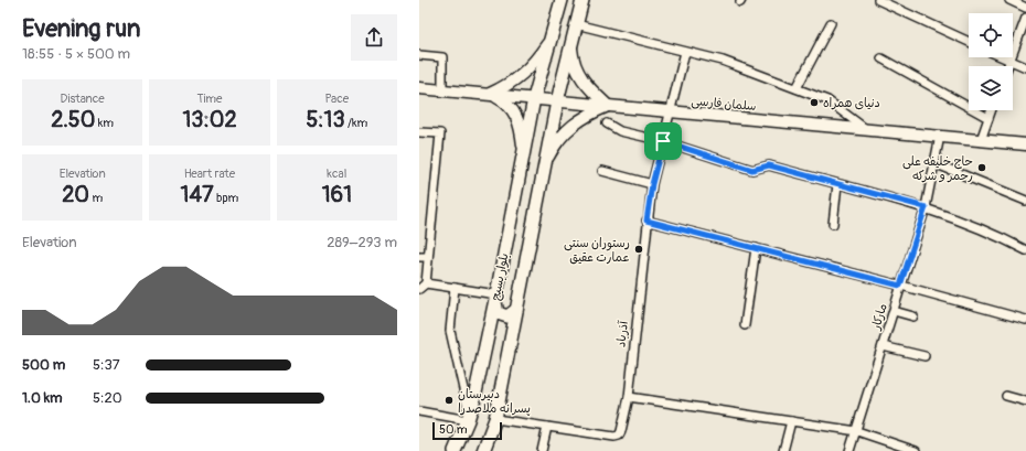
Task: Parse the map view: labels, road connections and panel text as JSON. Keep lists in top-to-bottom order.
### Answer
{
  "streets": {
    "main road": ["سلمان فارسی", "بلوار بسیج"],
    "street": ["مارکار", "آذرباد"]
  },
  "crossings": [
    ["سلمان فارسی", "بلوار بسیج"],
    ["سلمان فارسی", "مارکار"],
    ["سلمان فارسی", "آذرباد"],
    ["بلوار بسیج", "آذرباد"]
  ],
  "places": [
    "دنیای همراه",
    "حاج خلیفه علی رحمر و شرکه",
    "رستوران سنتی عمارت عقیق",
    "دبیرستان پسرانه ملاصدرا"
  ],
  "scale_bar": "50 m",
  "page": {
    "heading": ["Evening run", "18:55 · 5 × 500 m"],
    "stats": [
      ["Distance", "2.50 km"],
      ["Time", "13:02"],
      ["Pace", "5:13 /km"],
      ["Elevation", "20 m"],
      ["Heart rate", "147 bpm"],
      ["kcal", "161"]
    ],
    "chart": ["Elevation", "289–293 m"],
    "list": [
      {
        "name": "500 m",
        "note": "5:37"
      },
      {
        "name": "1.0 km",
        "note": "5:20"
      }
    ],
    "scale": "50 m"
  }
}
